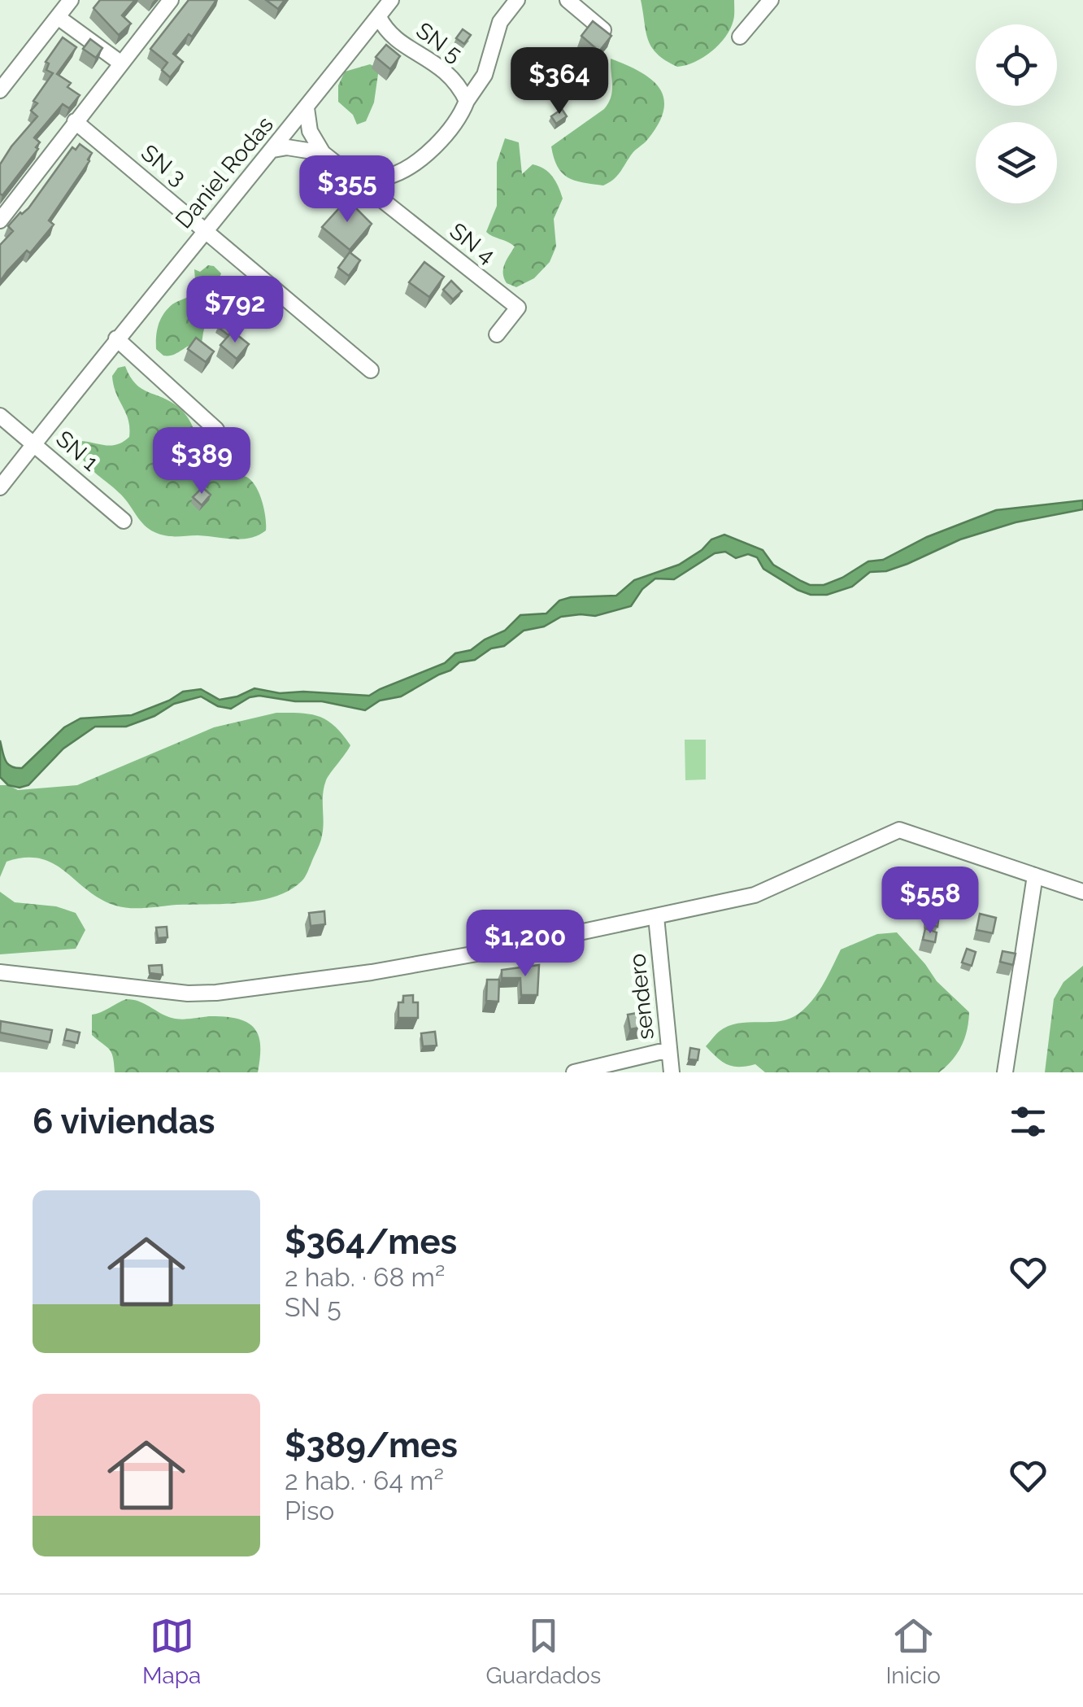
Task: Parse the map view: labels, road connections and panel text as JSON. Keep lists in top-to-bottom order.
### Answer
{
  "streets": {
    "street": [
      "SN 5",
      "SN 3",
      "Daniel Rodas",
      "SN 4",
      "SN 1",
      "sendero"
    ]
  },
  "crossings": [
    ["SN 5", "Daniel Rodas"],
    ["SN 3", "Daniel Rodas"],
    ["Daniel Rodas", "SN 4"],
    ["Daniel Rodas", "SN 1"]
  ],
  "page": {
    "price": [
      "$364",
      "$355",
      "$792",
      "$389",
      "$558",
      "$1,200"
    ],
    "heading": "6 viviendas",
    "list": [
      {
        "name": "$364/mes",
        "note": "2 hab. · 68 m² · SN 5"
      },
      {
        "name": "$389/mes",
        "note": "2 hab. · 64 m² · Piso"
      }
    ],
    "tabs": ["Mapa", "Guardados", "Inicio"]
  }
}
